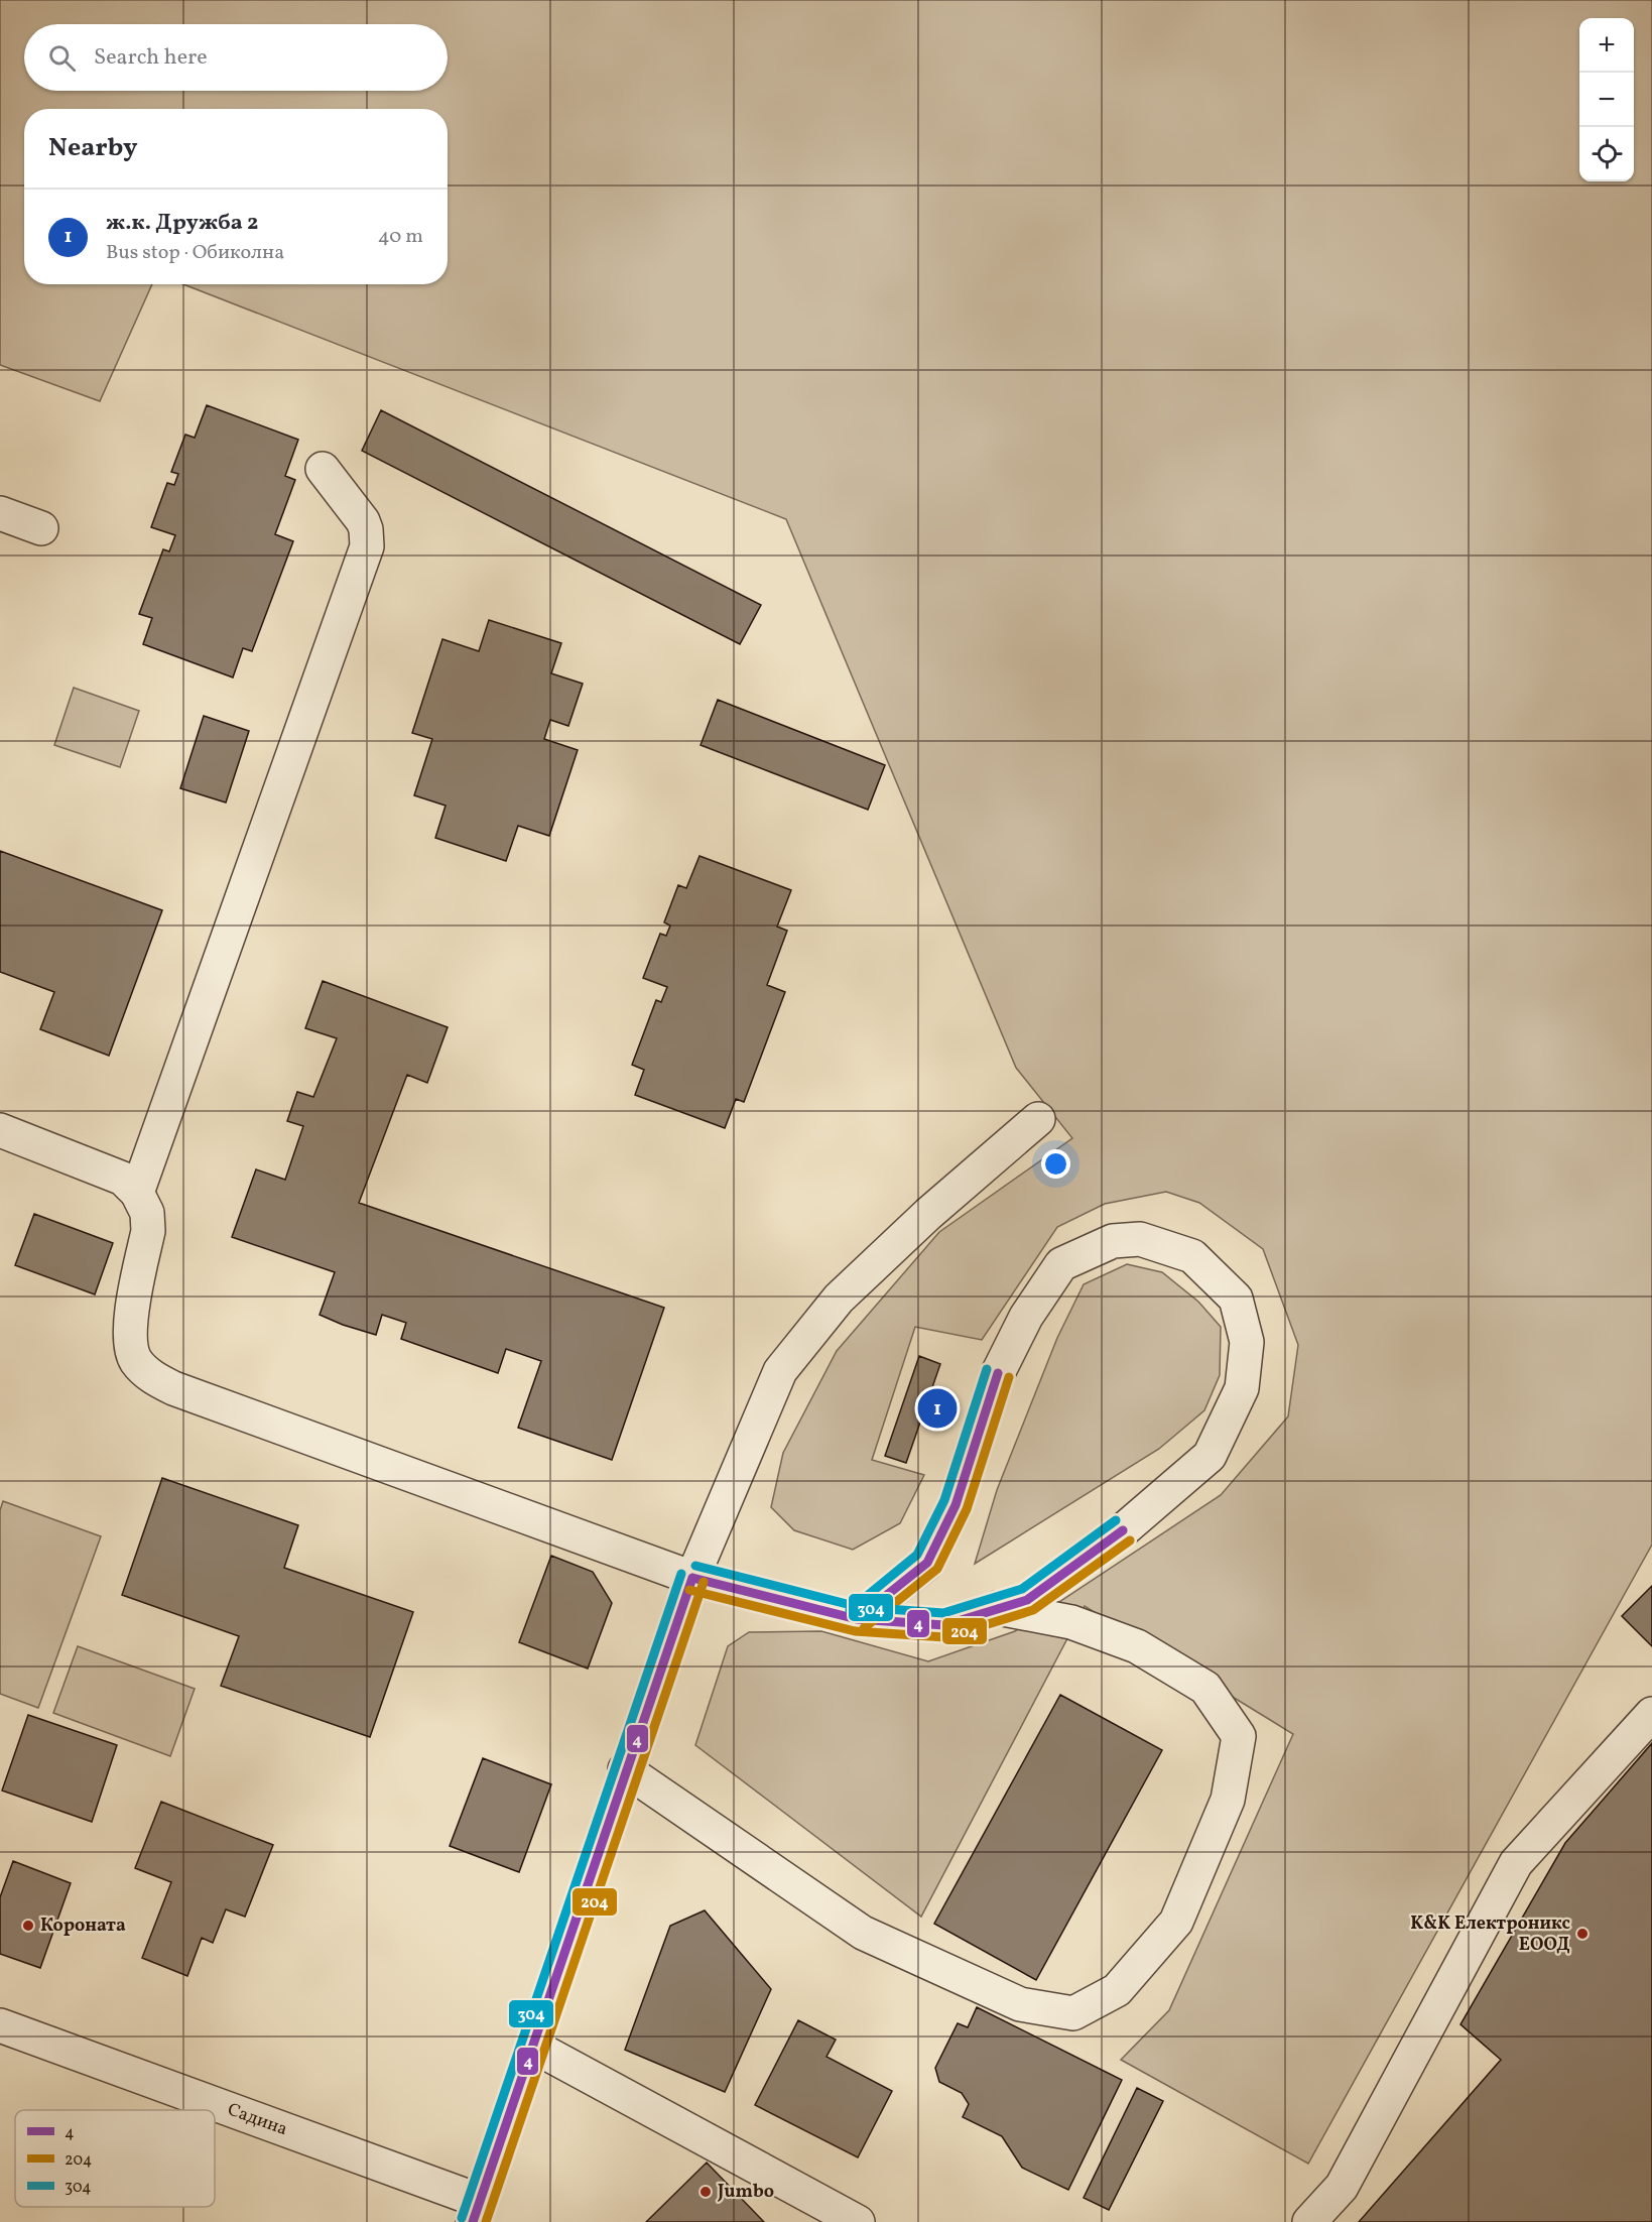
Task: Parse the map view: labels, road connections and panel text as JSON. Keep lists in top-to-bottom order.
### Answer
{
  "streets": {
    "street": ["Садина"]
  },
  "places": ["Короната", "K&K Електроникс ЕООД", "Jumbo"],
  "lines": ["transit line 304", "transit line 4", "transit line 204"],
  "legend": ["4", "204", "304"],
  "page": {
    "map_buttons": ["+", "−"],
    "search": "Search here",
    "heading": "Nearby",
    "list": [
      {
        "mark": "1",
        "name": "ж.к. Дружба 2",
        "note": "Bus stop · Обиколна",
        "value": "40 m"
      }
    ],
    "pins": "1"
  }
}
